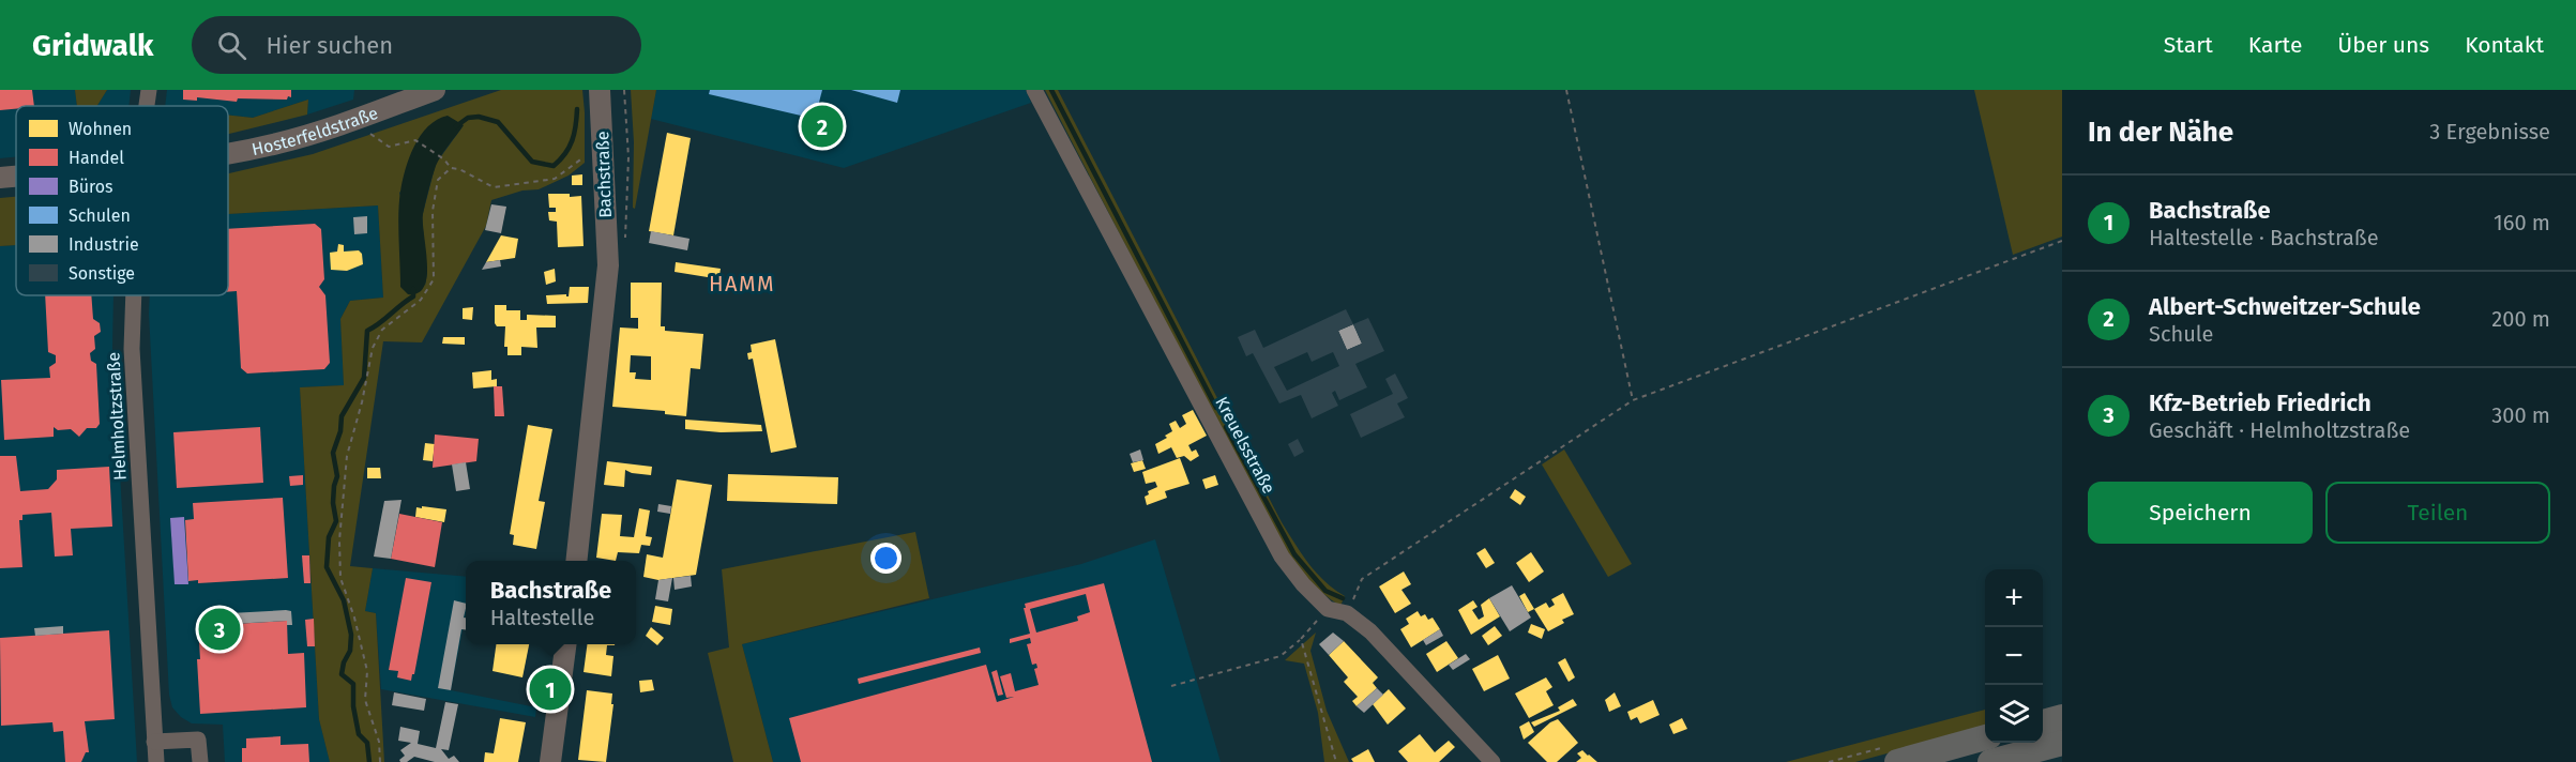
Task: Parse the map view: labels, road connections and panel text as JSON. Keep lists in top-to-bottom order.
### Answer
{
  "streets": {
    "street": [
      "Hosterfeldstraße",
      "Bachstraße",
      "Helmholtzstraße",
      "Kreuelsstraße"
    ]
  },
  "districts": ["HAMM"],
  "legend": [
    "Wohnen",
    "Handel",
    "Büros",
    "Schulen",
    "Industrie",
    "Sonstige"
  ],
  "page": {
    "header": "Gridwalk",
    "search": "Hier suchen",
    "nav": [
      "Start",
      "Karte",
      "Über uns",
      "Kontakt"
    ],
    "heading": ["In der Nähe", "3 Ergebnisse"],
    "pins": ["2", "3", "1"],
    "list": [
      {
        "mark": "1",
        "name": "Bachstraße",
        "note": "Haltestelle · Bachstraße",
        "value": "160 m"
      },
      {
        "mark": "2",
        "name": "Albert-Schweitzer-Schule",
        "note": "Schule",
        "value": "200 m"
      },
      {
        "mark": "3",
        "name": "Kfz-Betrieb Friedrich",
        "note": "Geschäft · Helmholtzstraße",
        "value": "300 m"
      }
    ],
    "buttons": ["Speichern", "Teilen"],
    "popup": ["Bachstraße", "Haltestelle"],
    "map_buttons": ["+", "−"]
  }
}
